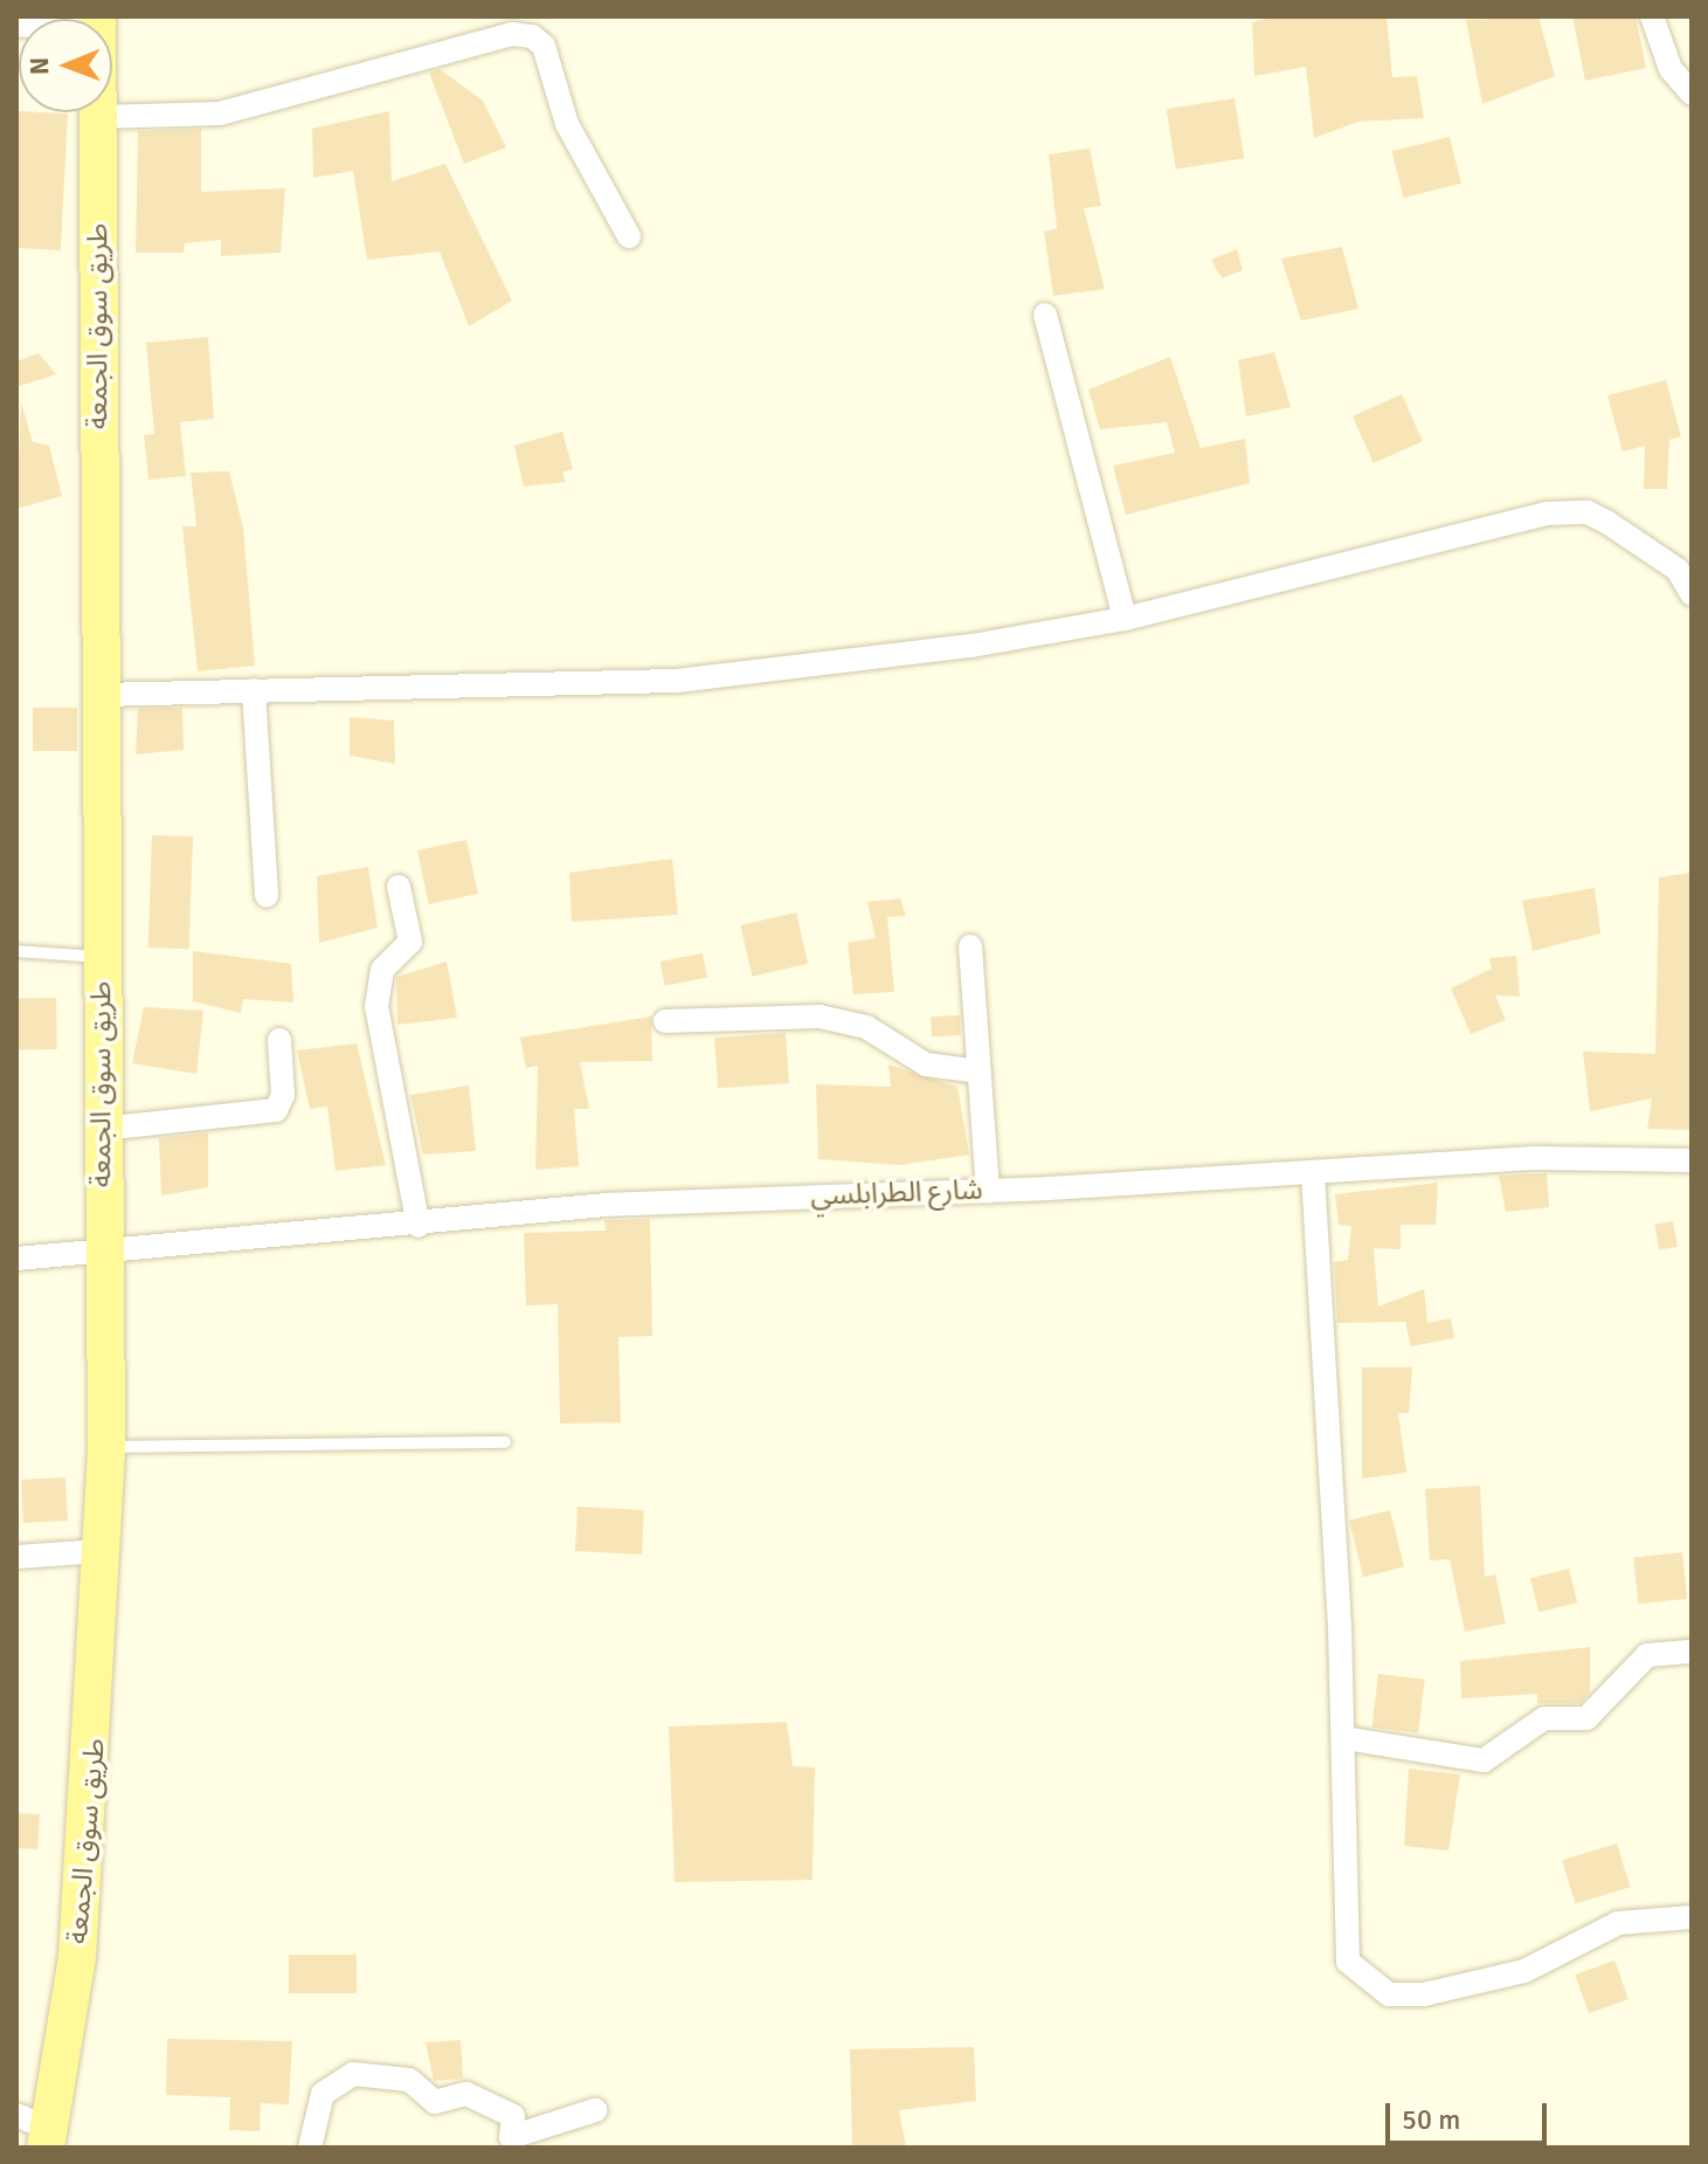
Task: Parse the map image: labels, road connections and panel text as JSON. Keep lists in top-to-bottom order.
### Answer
{
  "streets": {
    "main road": ["طريق سوق الجمعة"],
    "street": ["شارع الطرابلسي"]
  },
  "crossings": [
    ["طريق سوق الجمعة", "شارع الطرابلسي"]
  ],
  "scale_bar": "50 m",
  "north": "left"
}
